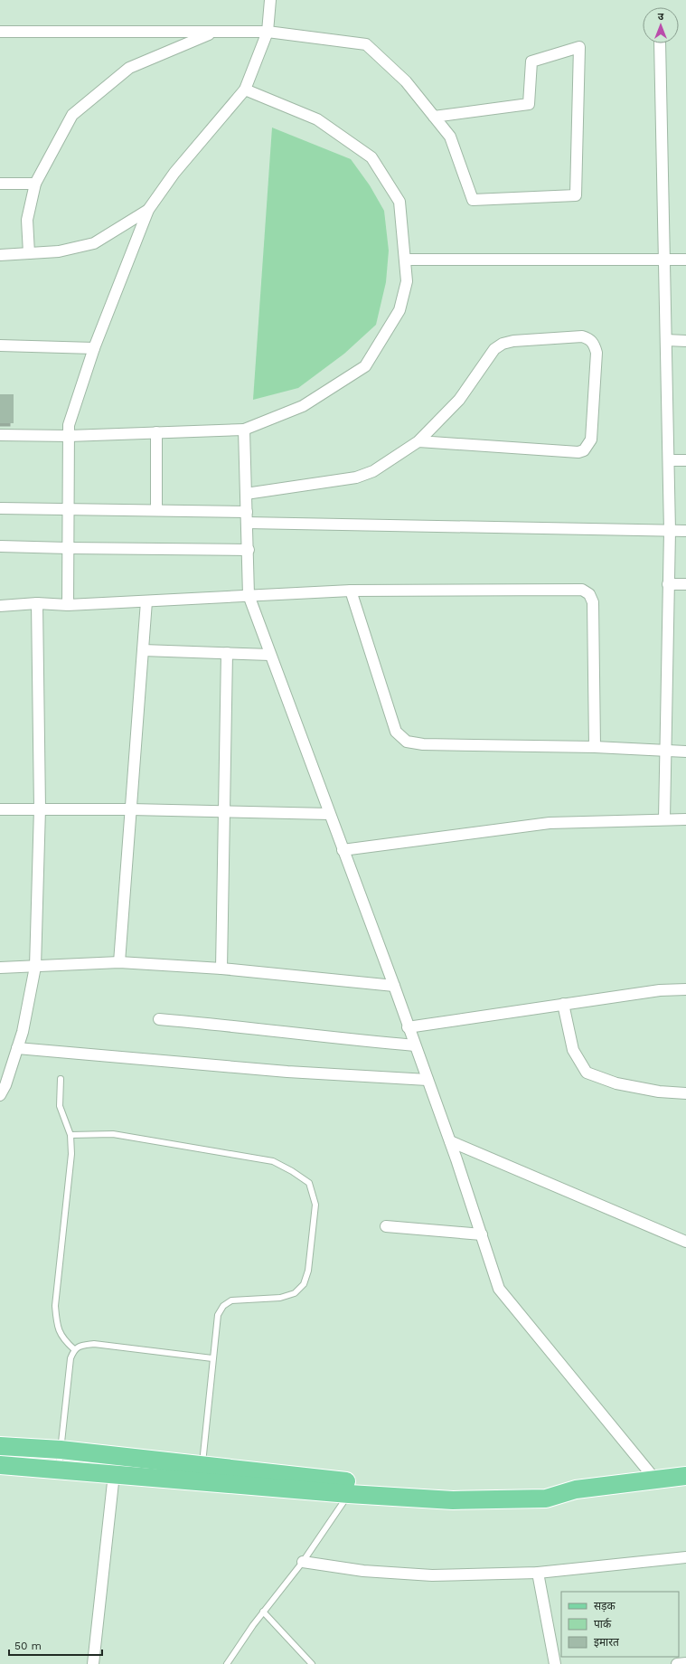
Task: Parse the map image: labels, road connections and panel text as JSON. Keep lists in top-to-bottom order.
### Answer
{
  "legend": ["सड़क", "पार्क", "इमारत"],
  "scale_bar": "50 m",
  "north": "top"
}
